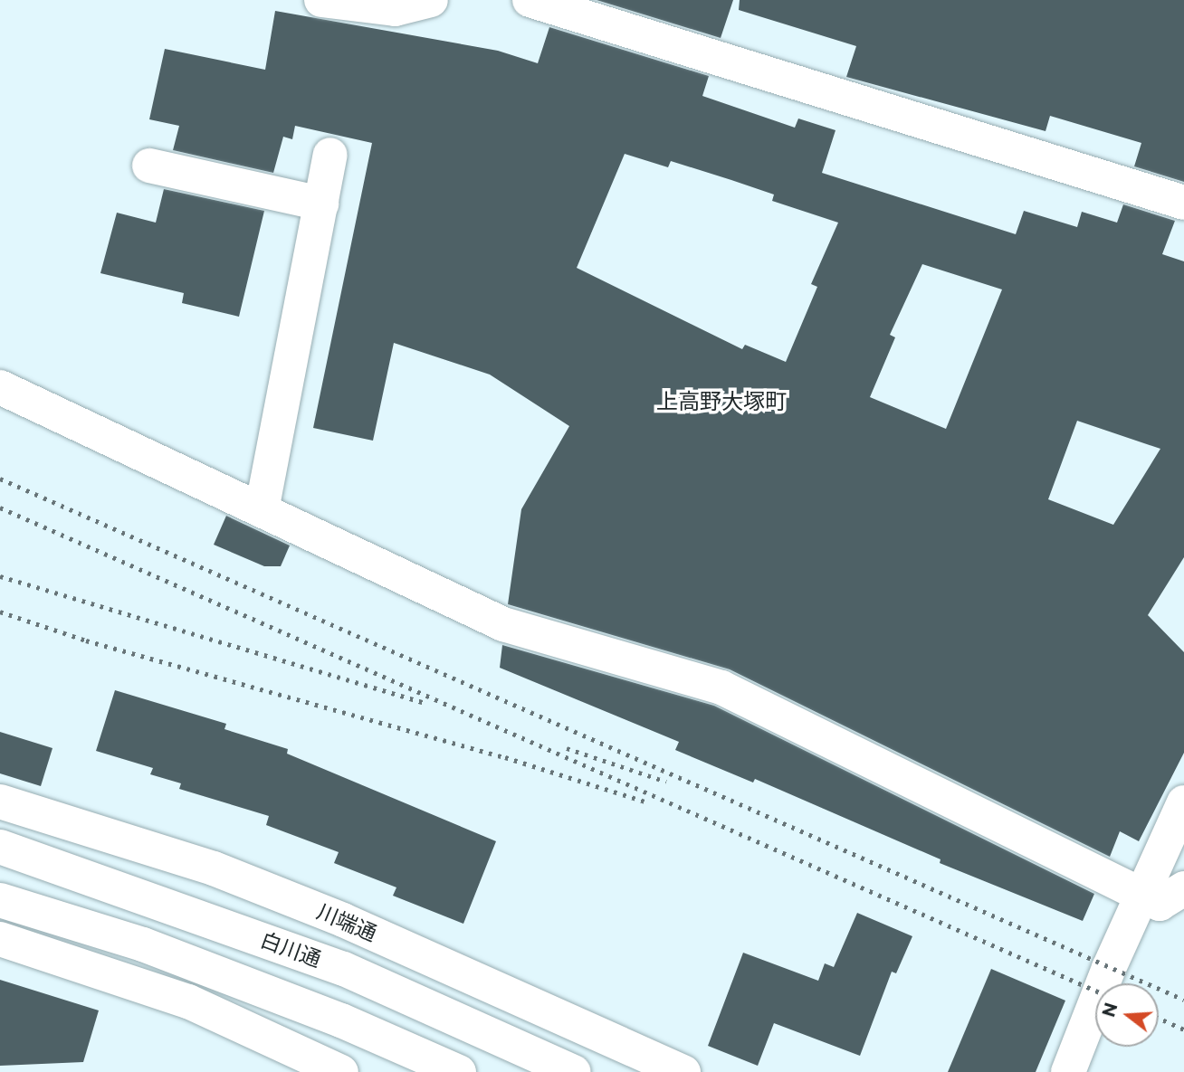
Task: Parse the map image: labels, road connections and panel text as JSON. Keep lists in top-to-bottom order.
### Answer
{
  "streets": {
    "main road": ["川端通", "白川通"]
  },
  "districts": ["上高野大塚町"],
  "north": "left"
}
